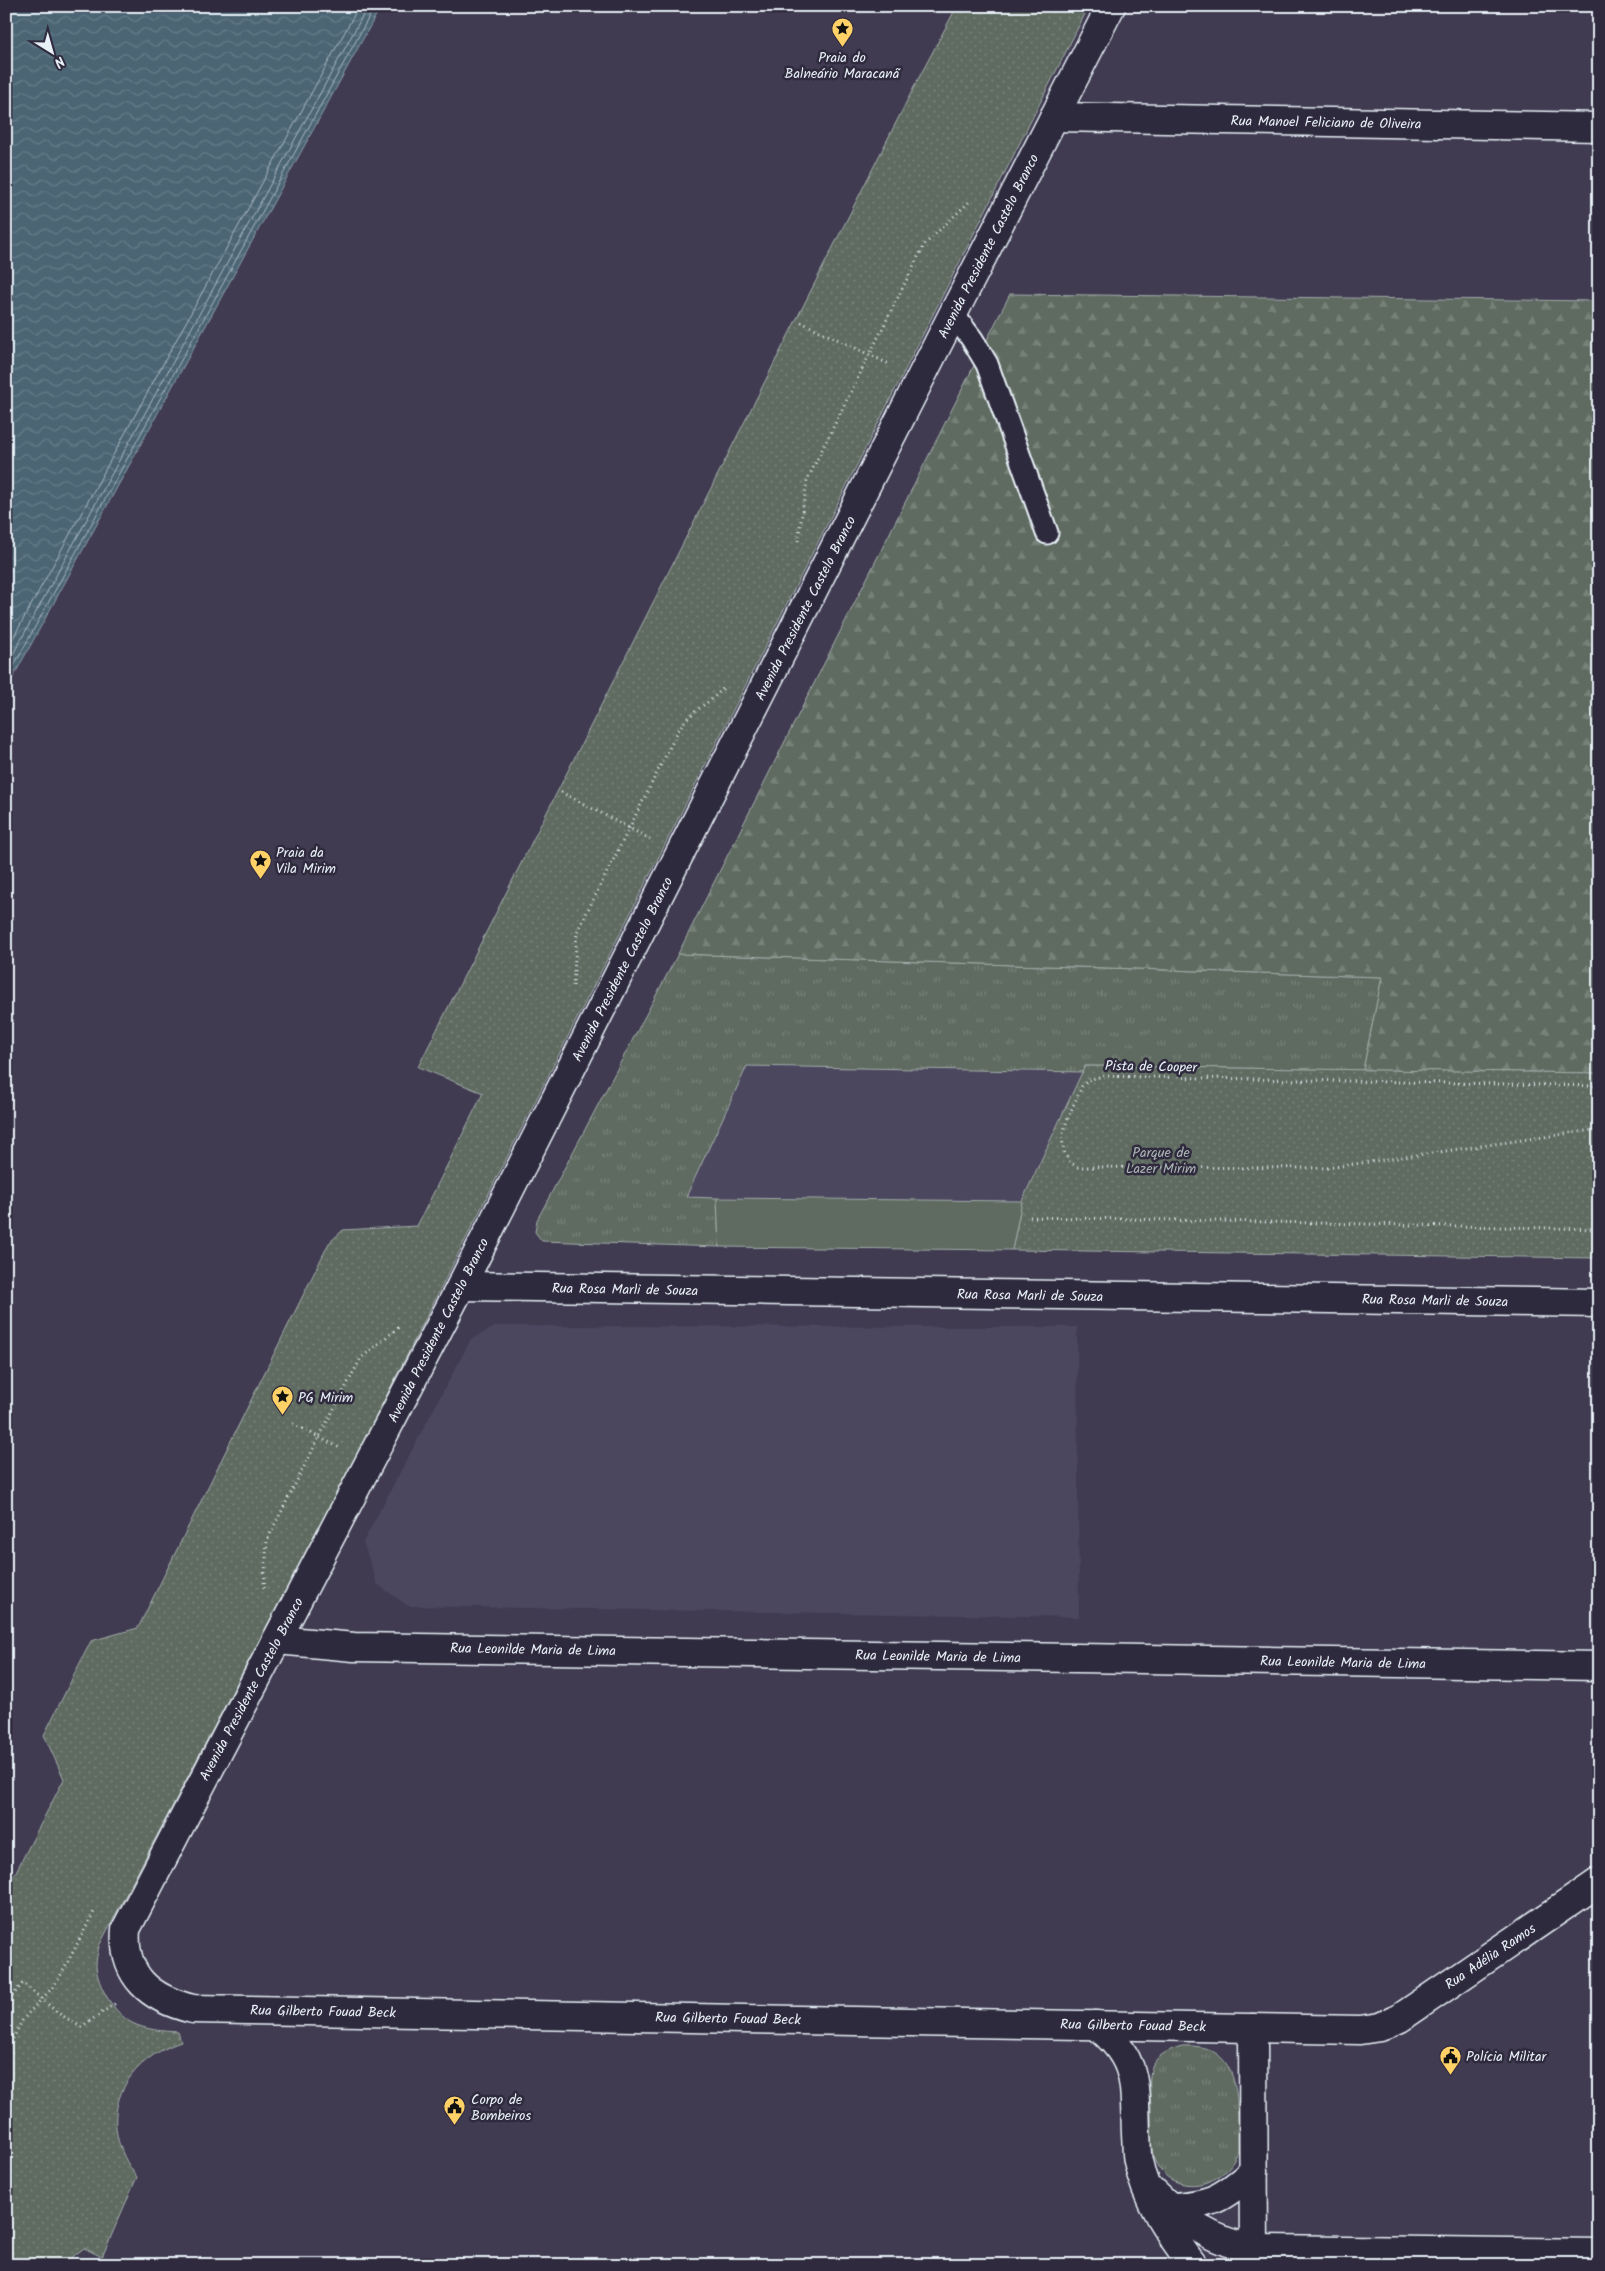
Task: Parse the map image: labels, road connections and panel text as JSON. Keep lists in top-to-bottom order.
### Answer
{
  "streets": {
    "street": [
      "Rua Manoel Feliciano de Oliveira",
      "Avenida Presidente Castelo Branco",
      "Rua Rosa Marli de Souza",
      "Rua Leonilde Maria de Lima",
      "Rua Adélia Ramos",
      "Rua Gilberto Fouad Beck"
    ],
    "path": ["Pista de Cooper"]
  },
  "crossings": [
    ["Rua Manoel Feliciano de Oliveira", "Avenida Presidente Castelo Branco"],
    ["Avenida Presidente Castelo Branco", "Rua Rosa Marli de Souza"],
    ["Avenida Presidente Castelo Branco", "Rua Leonilde Maria de Lima"],
    ["Avenida Presidente Castelo Branco", "Rua Gilberto Fouad Beck"],
    ["Rua Adélia Ramos", "Rua Gilberto Fouad Beck"]
  ],
  "parks": ["Parque de Lazer Mirim"],
  "places": {
    "place": ["Praia do Balneário Maracanã", "Praia da Vila Mirim", "PG Mirim"],
    "public building": ["Polícia Militar", "Corpo de Bombeiros"]
  },
  "north": "bottom right"
}
